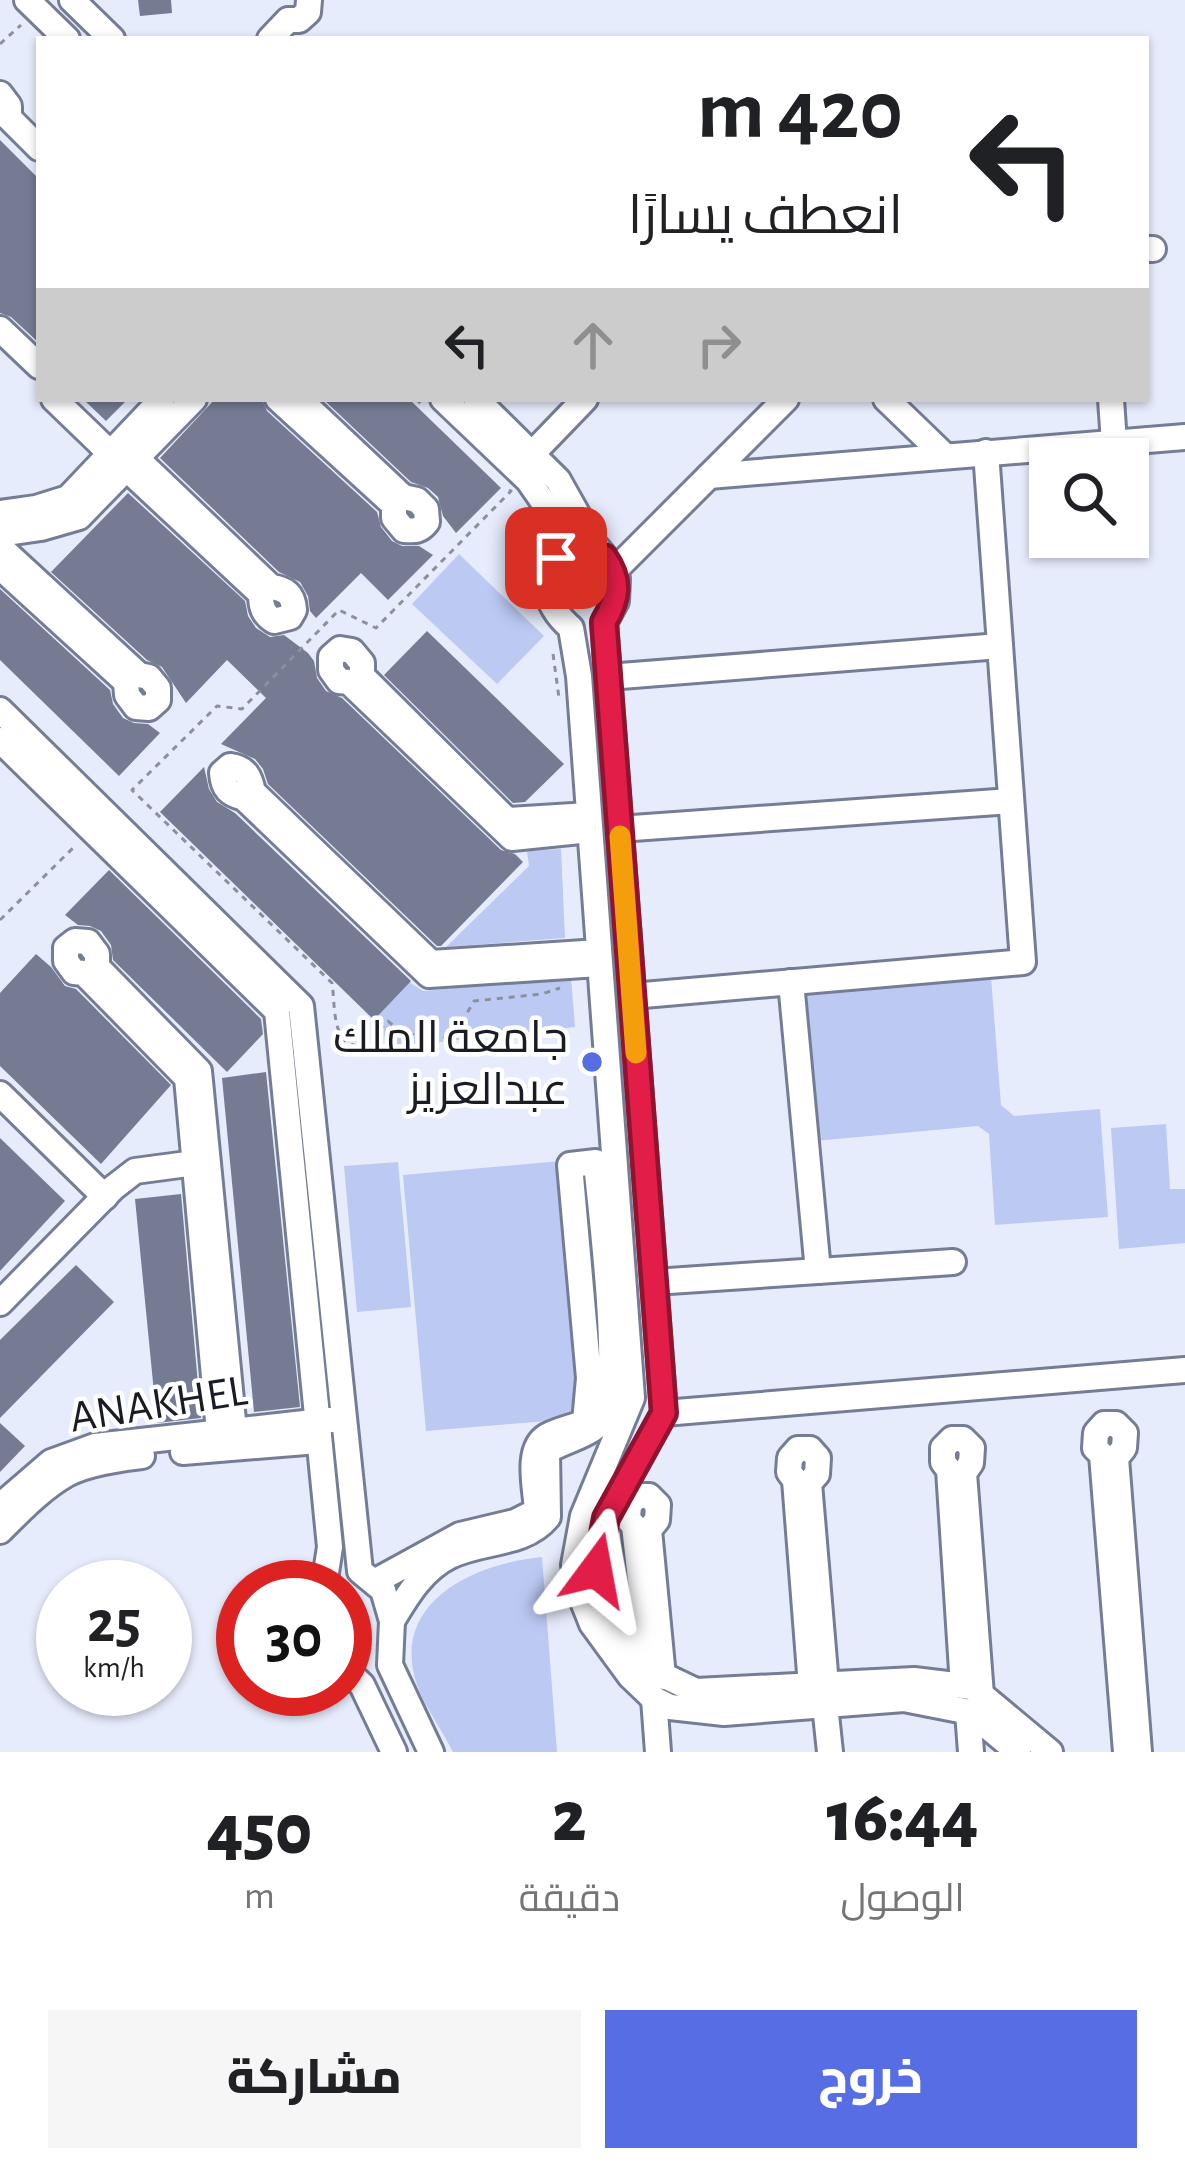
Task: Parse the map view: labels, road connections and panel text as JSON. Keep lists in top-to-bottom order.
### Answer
{
  "streets": {
    "street": ["ANAKHEL"]
  },
  "places": ["جامعة الملك عبدالعزيز"],
  "page": {
    "turn": ["420 m", "انعطف يسارًا"],
    "speed": "25 km/h",
    "limit": "30",
    "eta": [
      "16:44",
      "الوصول",
      "2",
      "دقيقة",
      "450",
      "m"
    ],
    "buttons": ["خروج", "مشاركة"]
  }
}
